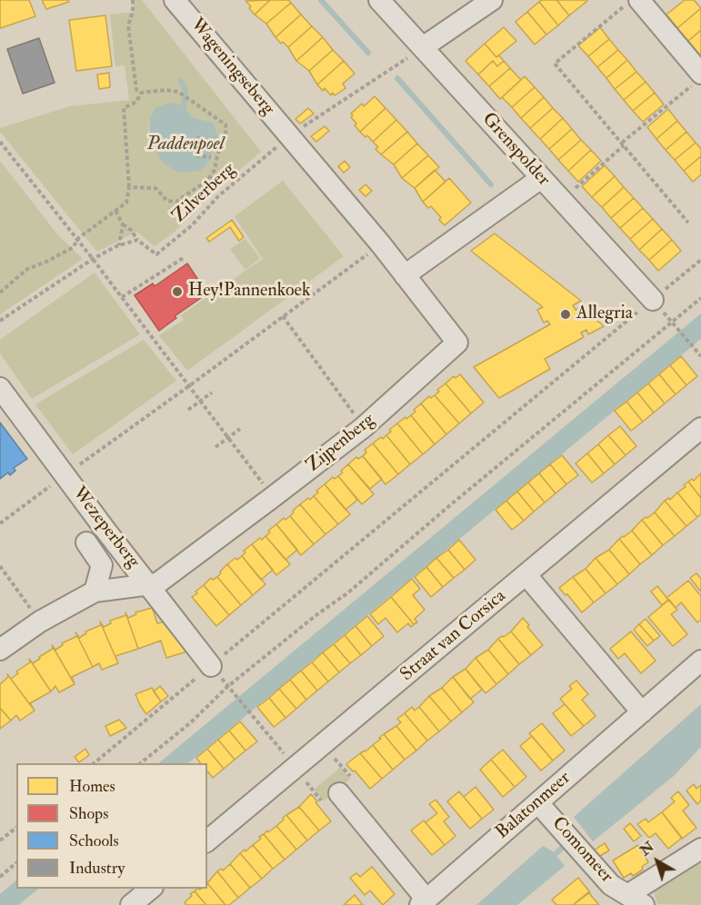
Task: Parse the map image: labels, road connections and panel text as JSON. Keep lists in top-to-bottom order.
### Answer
{
  "streets": {
    "street": [
      "Wageningseberg",
      "Grenspolder",
      "Zijpenberg",
      "Wezeperberg",
      "Straat van Corsica",
      "Balatonmeer",
      "Comomeer"
    ],
    "path": ["Zilverberg"]
  },
  "crossings": [
    ["Wageningseberg", "Zilverberg"],
    ["Wageningseberg", "Zijpenberg"],
    ["Grenspolder", "Zilverberg"],
    ["Zilverberg", "Zijpenberg"],
    ["Zijpenberg", "Wezeperberg"],
    ["Balatonmeer", "Comomeer"]
  ],
  "water": ["Paddenpoel"],
  "places": ["Hey!Pannenkoek", "Allegria"],
  "legend": [
    "Homes",
    "Shops",
    "Schools",
    "Industry"
  ],
  "north": "top left"
}
